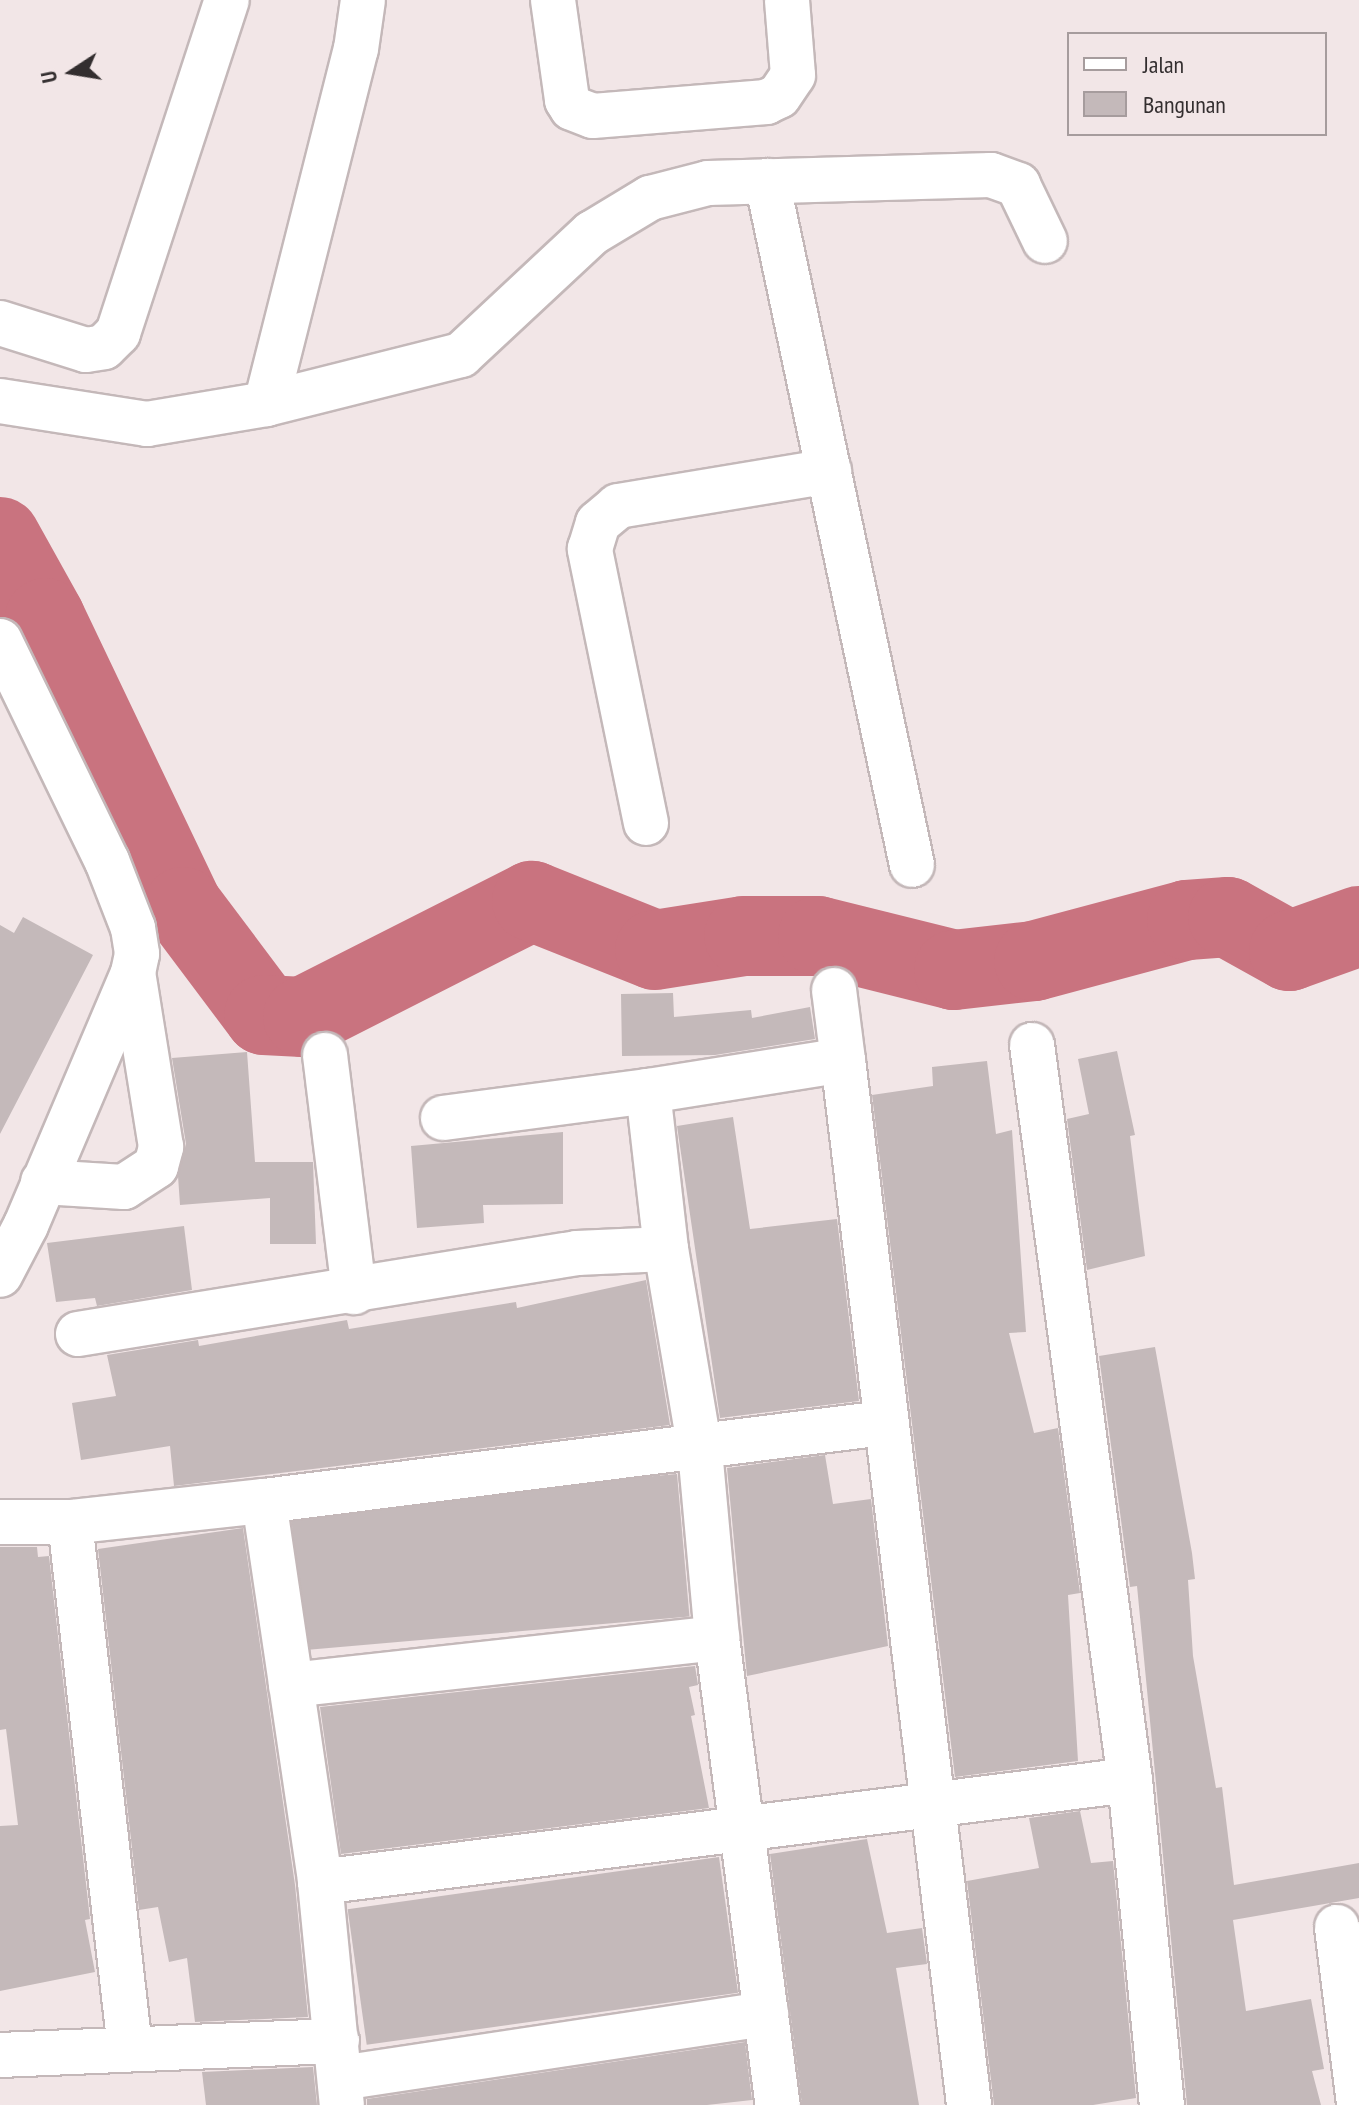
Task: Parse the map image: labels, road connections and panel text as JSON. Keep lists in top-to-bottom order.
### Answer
{
  "legend": ["Jalan", "Bangunan"],
  "north": "left"
}
